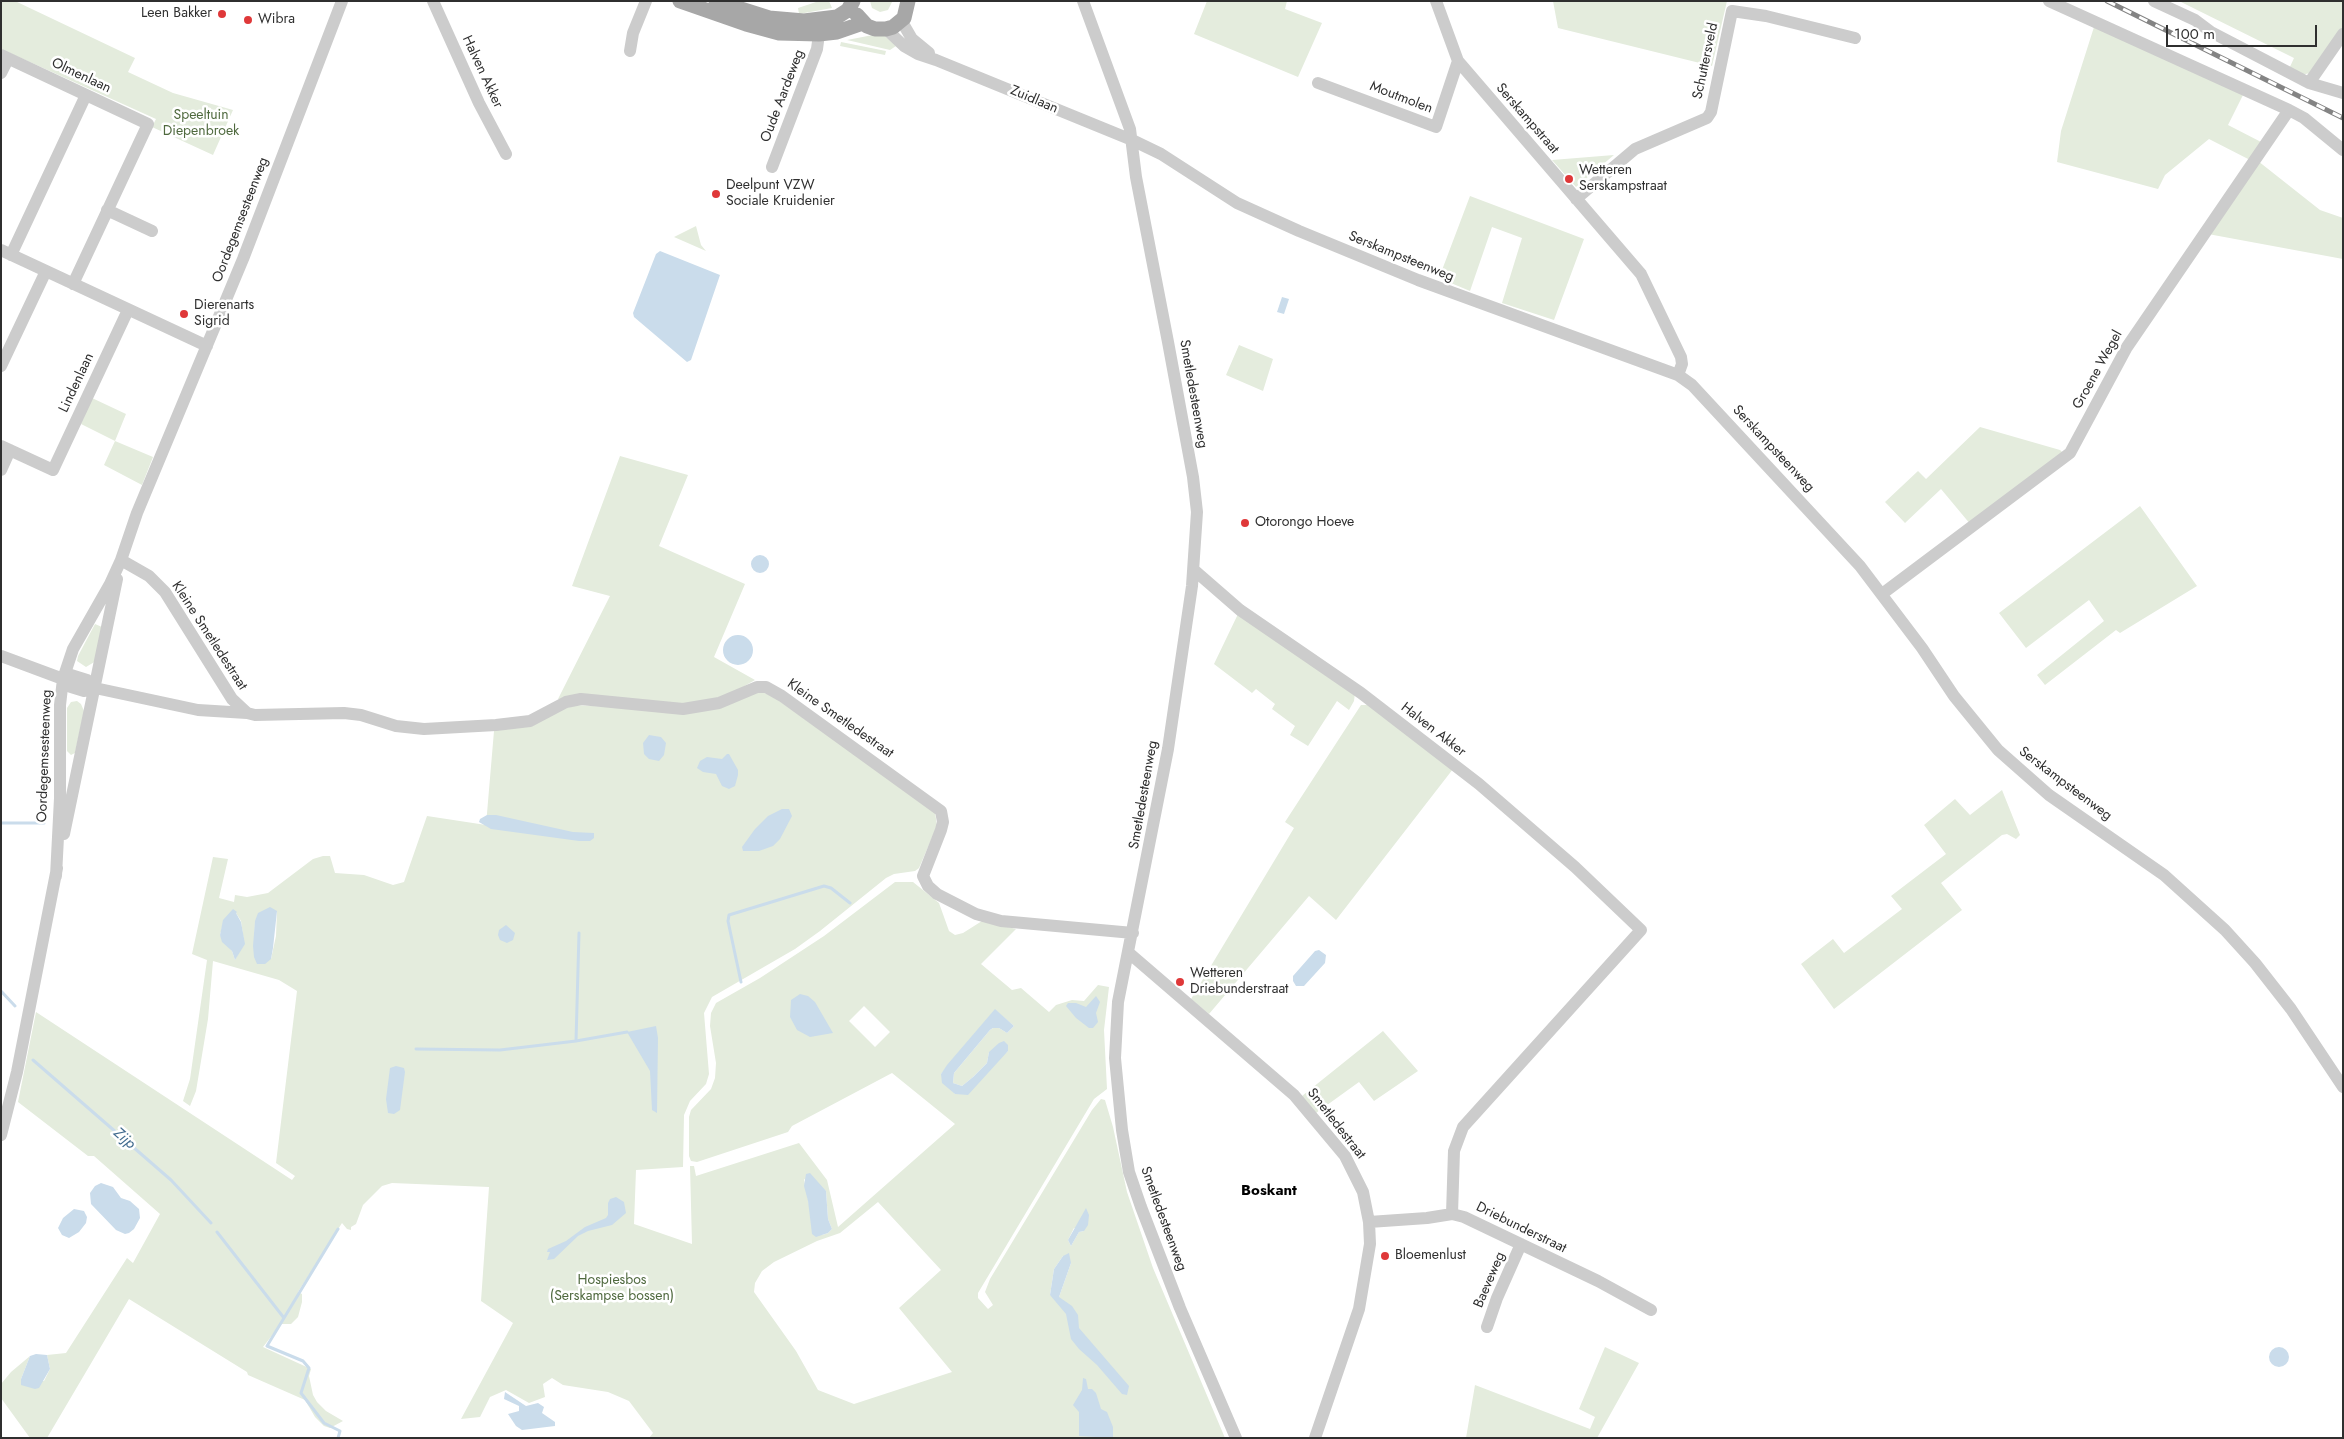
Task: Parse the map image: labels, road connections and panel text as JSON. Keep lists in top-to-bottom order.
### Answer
{
  "streets": {
    "street": [
      "Schuttersveld",
      "Halven Akker",
      "Olmenlaan",
      "Oude Aardeweg",
      "Moutmolen",
      "Zuidlaan",
      "Serskampstraat",
      "Oordegemsesteenweg",
      "Serskampsteenweg",
      "Groene Wegel",
      "Lindenlaan",
      "Smetledesteenweg",
      "Kleine Smetledestraat",
      "Smetledestraat",
      "Driebunderstraat",
      "Baeveweg"
    ]
  },
  "crossings": [
    ["Schuttersveld", "Serskampstraat"],
    ["Halven Akker", "Smetledesteenweg"],
    ["Halven Akker", "Driebunderstraat"],
    ["Moutmolen", "Serskampstraat"],
    ["Zuidlaan", "Serskampsteenweg"],
    ["Zuidlaan", "Smetledesteenweg"],
    ["Serskampstraat", "Serskampsteenweg"],
    ["Oordegemsesteenweg", "Kleine Smetledestraat"],
    ["Serskampsteenweg", "Groene Wegel"],
    ["Serskampsteenweg", "Smetledesteenweg"],
    ["Smetledesteenweg", "Kleine Smetledestraat"],
    ["Smetledesteenweg", "Smetledestraat"],
    ["Smetledestraat", "Driebunderstraat"],
    ["Driebunderstraat", "Baeveweg"]
  ],
  "districts": ["Boskant"],
  "water": ["Zijp"],
  "parks": ["Speeltuin Diepenbroek", "Hospiesbos (Serskampse bossen)"],
  "places": [
    "Leen Bakker",
    "Wibra",
    "Wetteren Serskampstraat",
    "Deelpunt VZW Sociale Kruidenier",
    "Dierenarts Sigrid",
    "Otorongo Hoeve",
    "Wetteren Driebunderstraat",
    "Bloemenlust"
  ],
  "scale_bar": "100 m"
}
